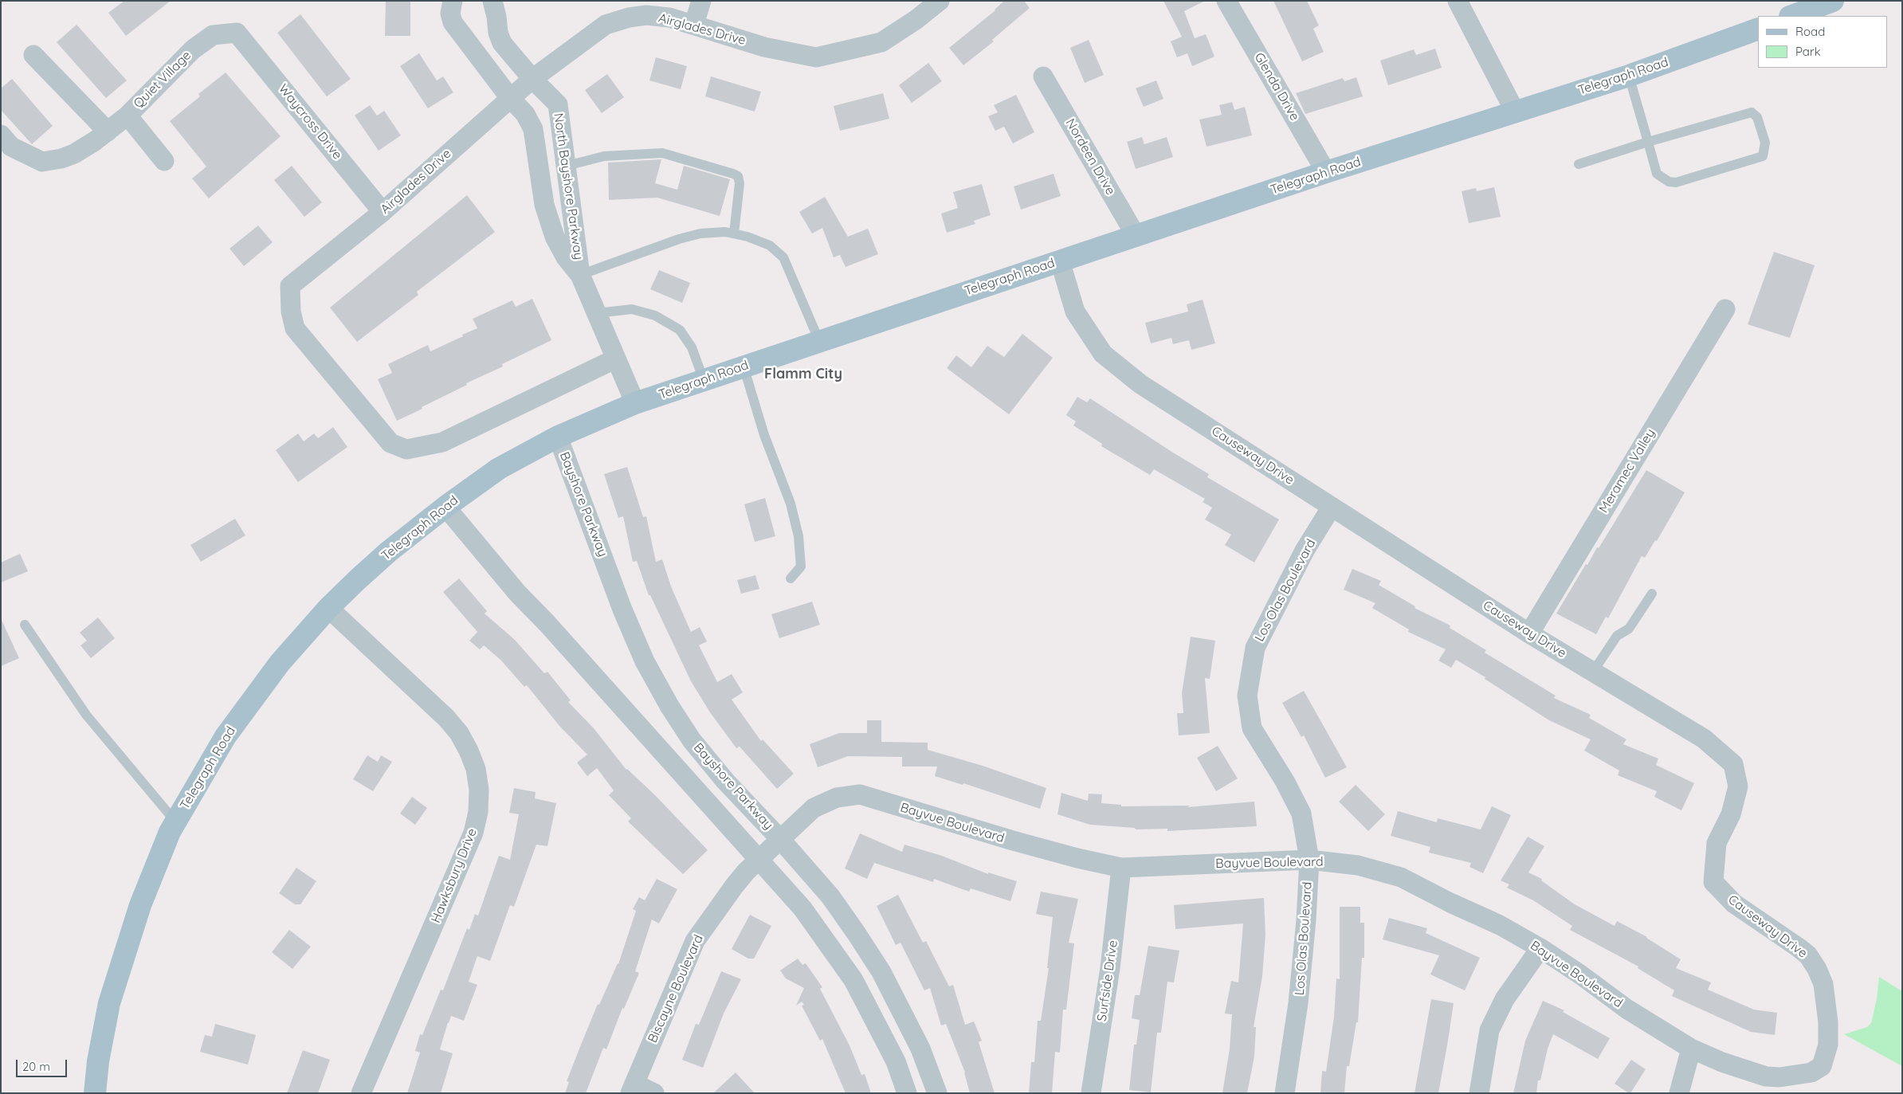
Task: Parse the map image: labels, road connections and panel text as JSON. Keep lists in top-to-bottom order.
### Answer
{
  "streets": {
    "main road": ["Telegraph Road"],
    "street": [
      "Airglades Drive",
      "Quiet Village",
      "Glenda Drive",
      "Waycross Drive",
      "Nordeen Drive",
      "North Bayshore Parkway",
      "Causeway Drive",
      "Meramec Valley",
      "Bayshore Parkway",
      "Los Olas Boulevard",
      "Bayvue Boulevard",
      "Hawksbury Drive",
      "Surfside Drive",
      "Biscayne Boulevard"
    ]
  },
  "crossings": [
    ["Airglades Drive", "Waycross Drive"],
    ["Airglades Drive", "North Bayshore Parkway"],
    ["Telegraph Road", "Glenda Drive"],
    ["Telegraph Road", "Nordeen Drive"],
    ["Telegraph Road", "North Bayshore Parkway"],
    ["Telegraph Road", "Causeway Drive"],
    ["Telegraph Road", "Bayshore Parkway"],
    ["Telegraph Road", "Hawksbury Drive"],
    ["Quiet Village", "Waycross Drive"],
    ["Causeway Drive", "Meramec Valley"],
    ["Causeway Drive", "Los Olas Boulevard"],
    ["Causeway Drive", "Bayvue Boulevard"],
    ["Bayshore Parkway", "Bayvue Boulevard"],
    ["Bayshore Parkway", "Biscayne Boulevard"],
    ["Los Olas Boulevard", "Bayvue Boulevard"],
    ["Bayvue Boulevard", "Surfside Drive"],
    ["Bayvue Boulevard", "Biscayne Boulevard"]
  ],
  "districts": ["Flamm City"],
  "legend": ["Road", "Park"],
  "scale_bar": "20 m"
}
